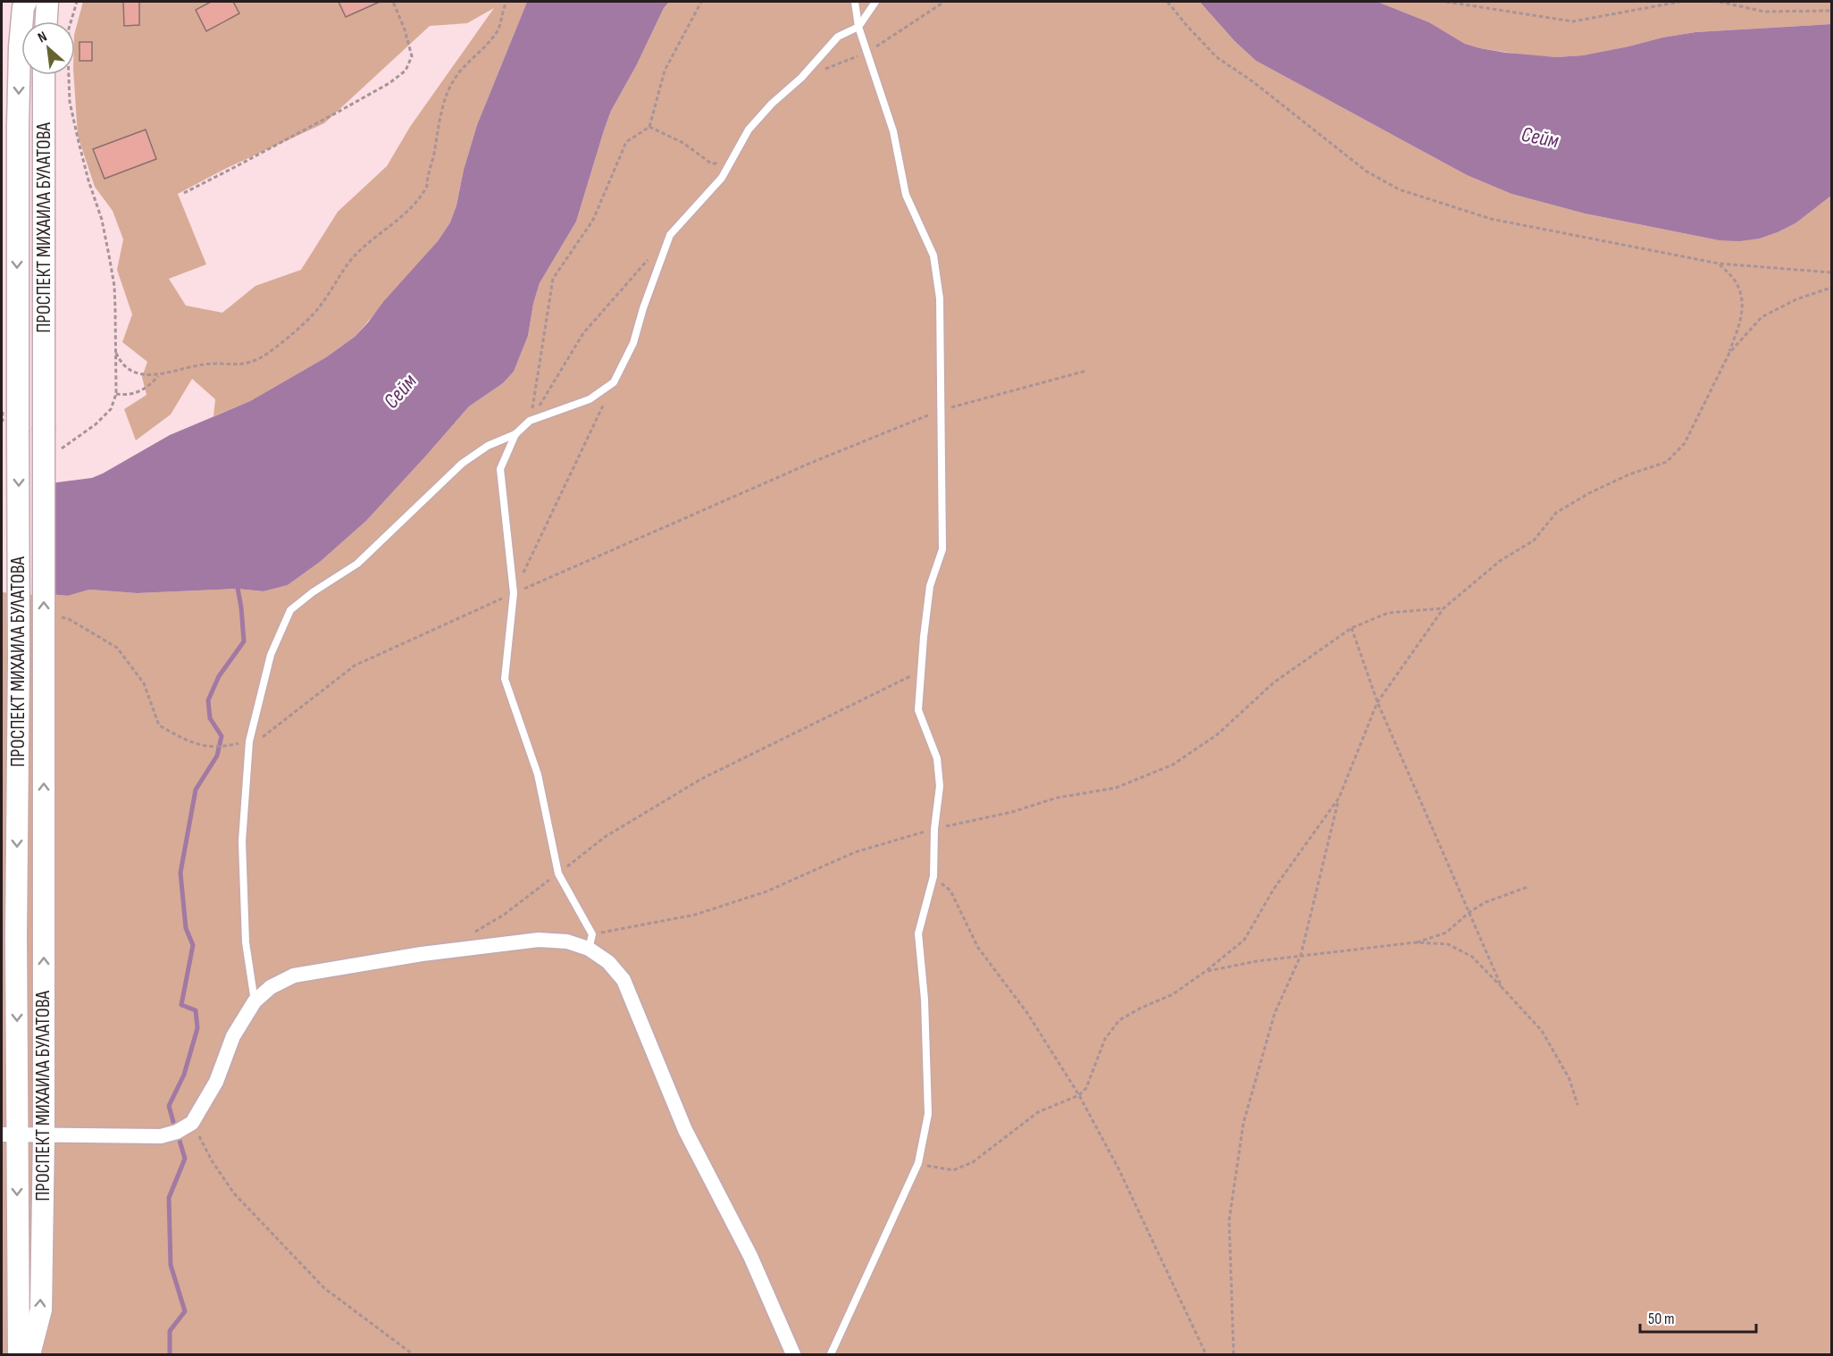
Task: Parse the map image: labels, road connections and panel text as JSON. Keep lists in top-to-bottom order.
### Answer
{
  "streets": {
    "street": ["ПРОСПЕКТ МИХАИЛА БУЛАТОВА"]
  },
  "water": ["Сейм"],
  "scale_bar": "50 m",
  "north": "top left"
}
